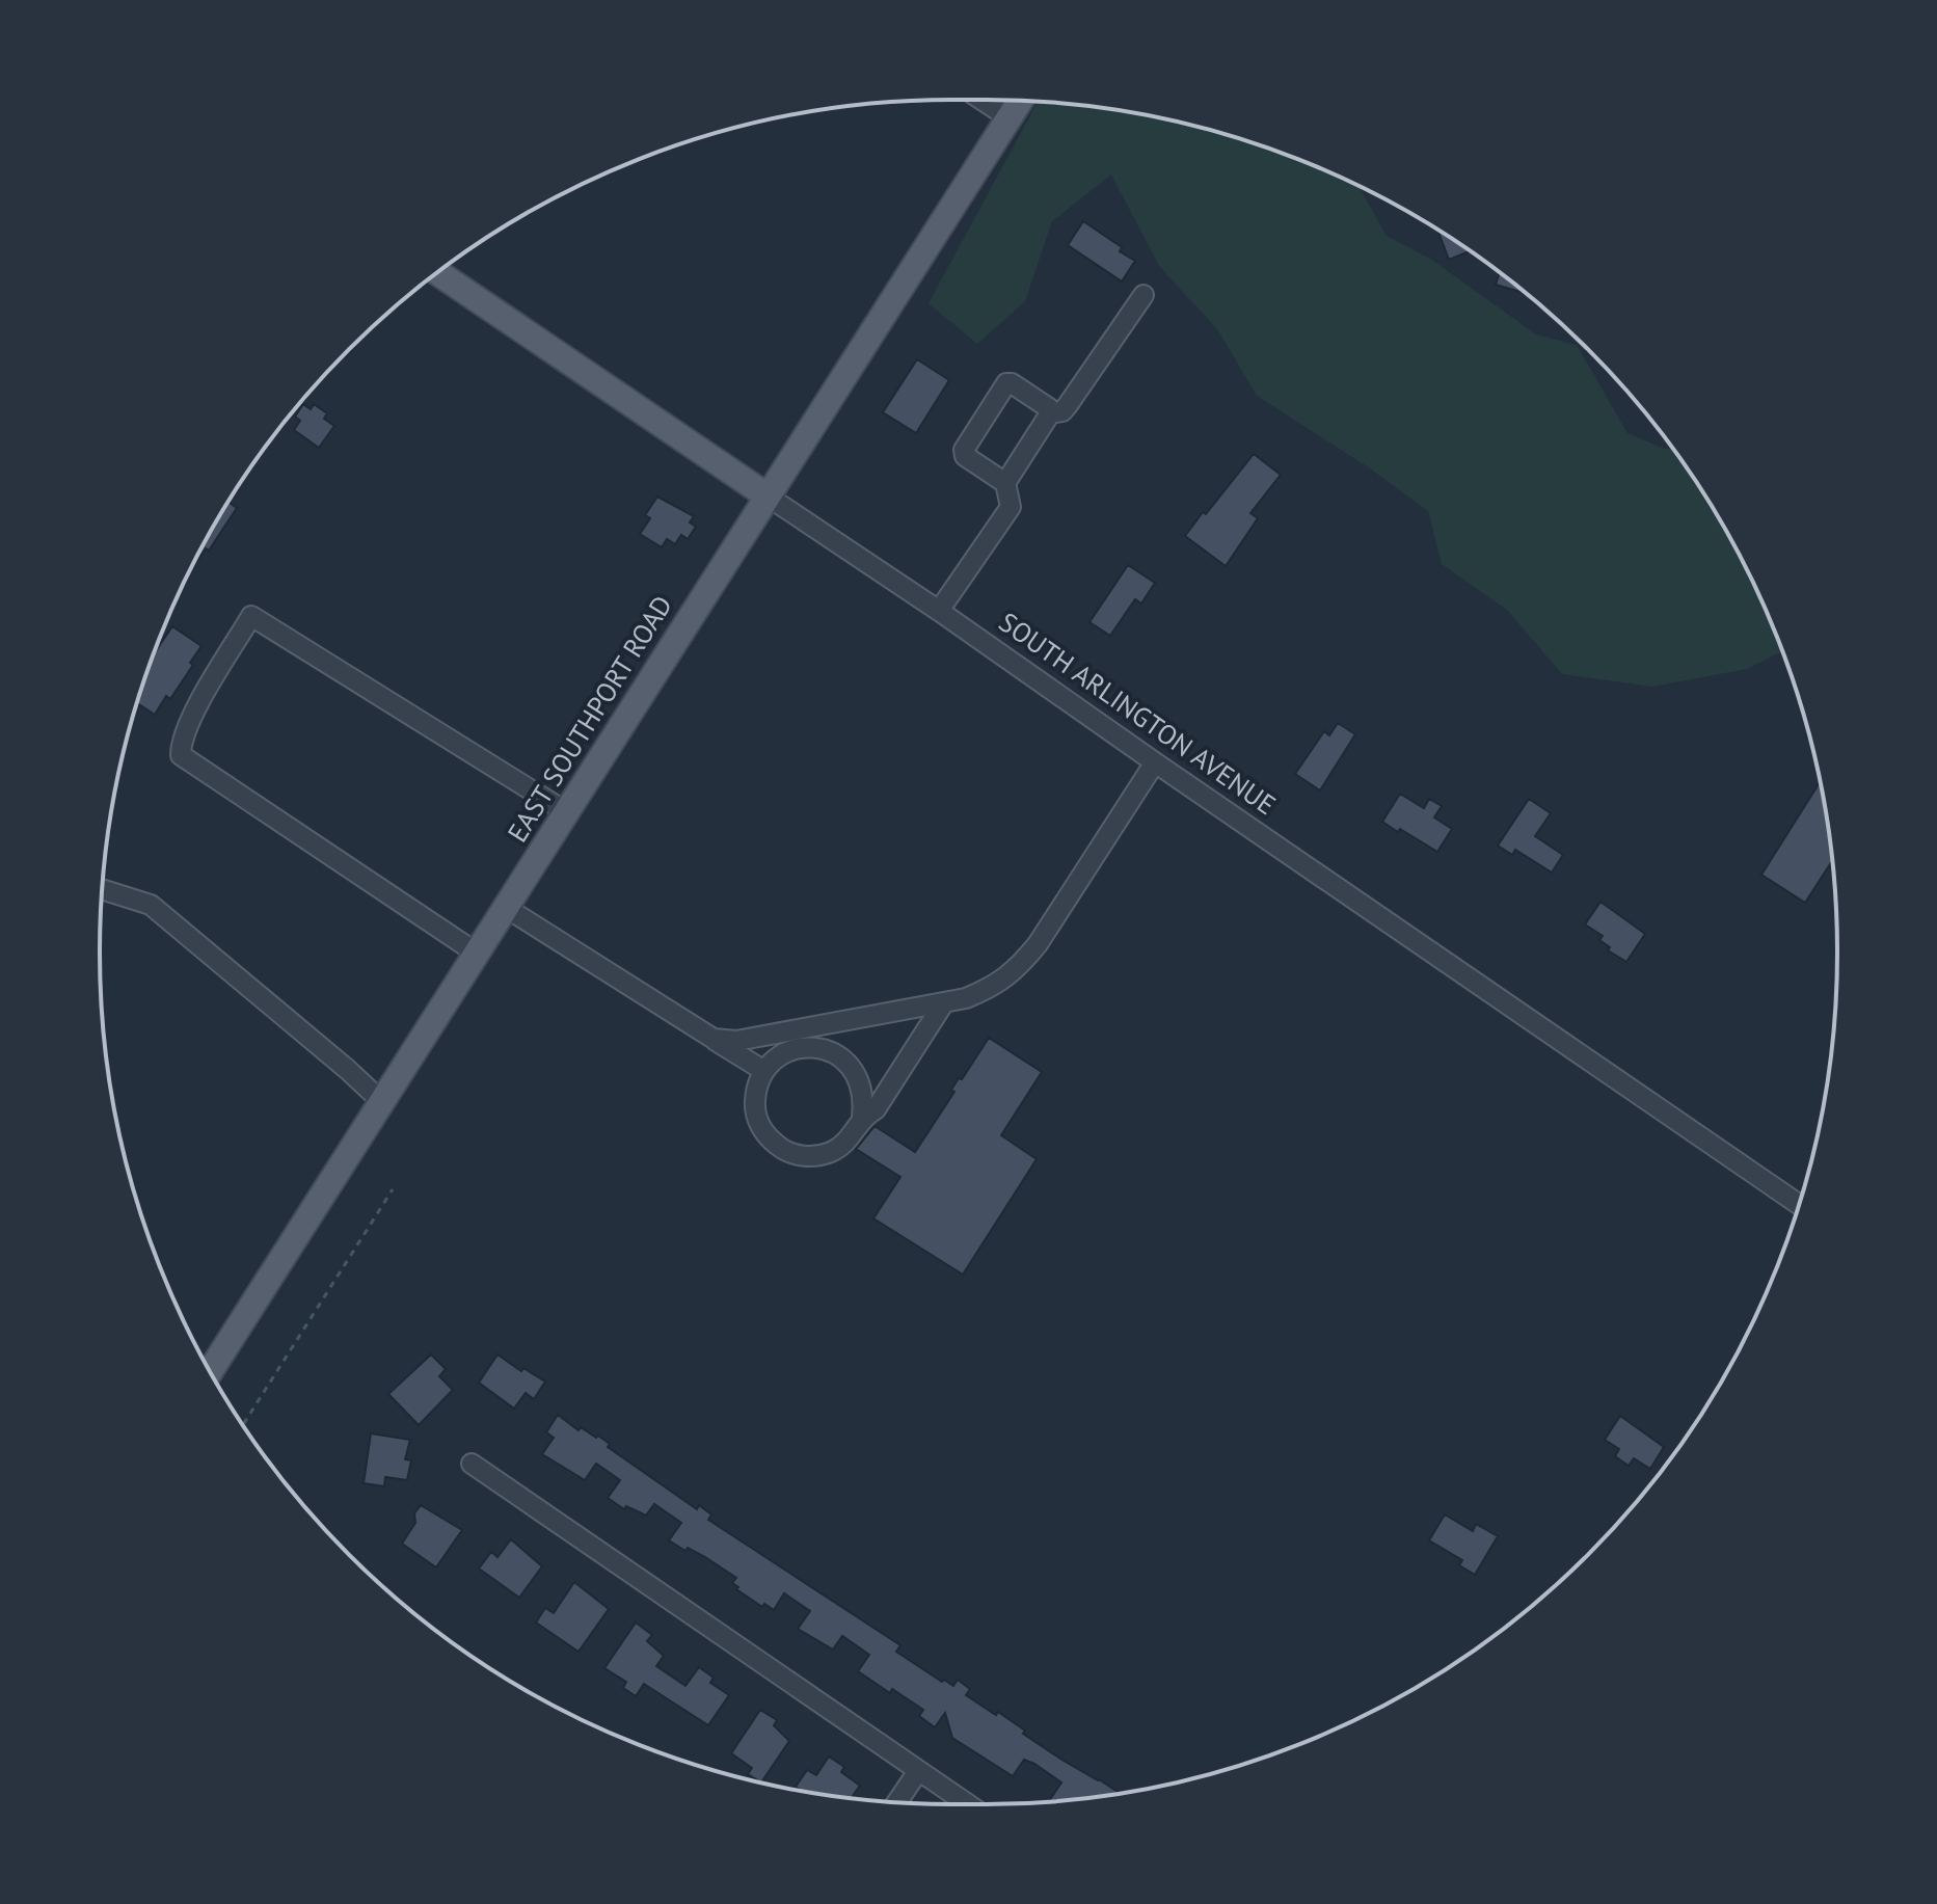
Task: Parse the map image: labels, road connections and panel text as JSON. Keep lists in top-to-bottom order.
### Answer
{
  "streets": {
    "main road": ["SOUTH ARLINGTON AVENUE", "EAST SOUTHPORT ROAD"]
  },
  "crossings": [
    ["SOUTH ARLINGTON AVENUE", "EAST SOUTHPORT ROAD"]
  ]
}
